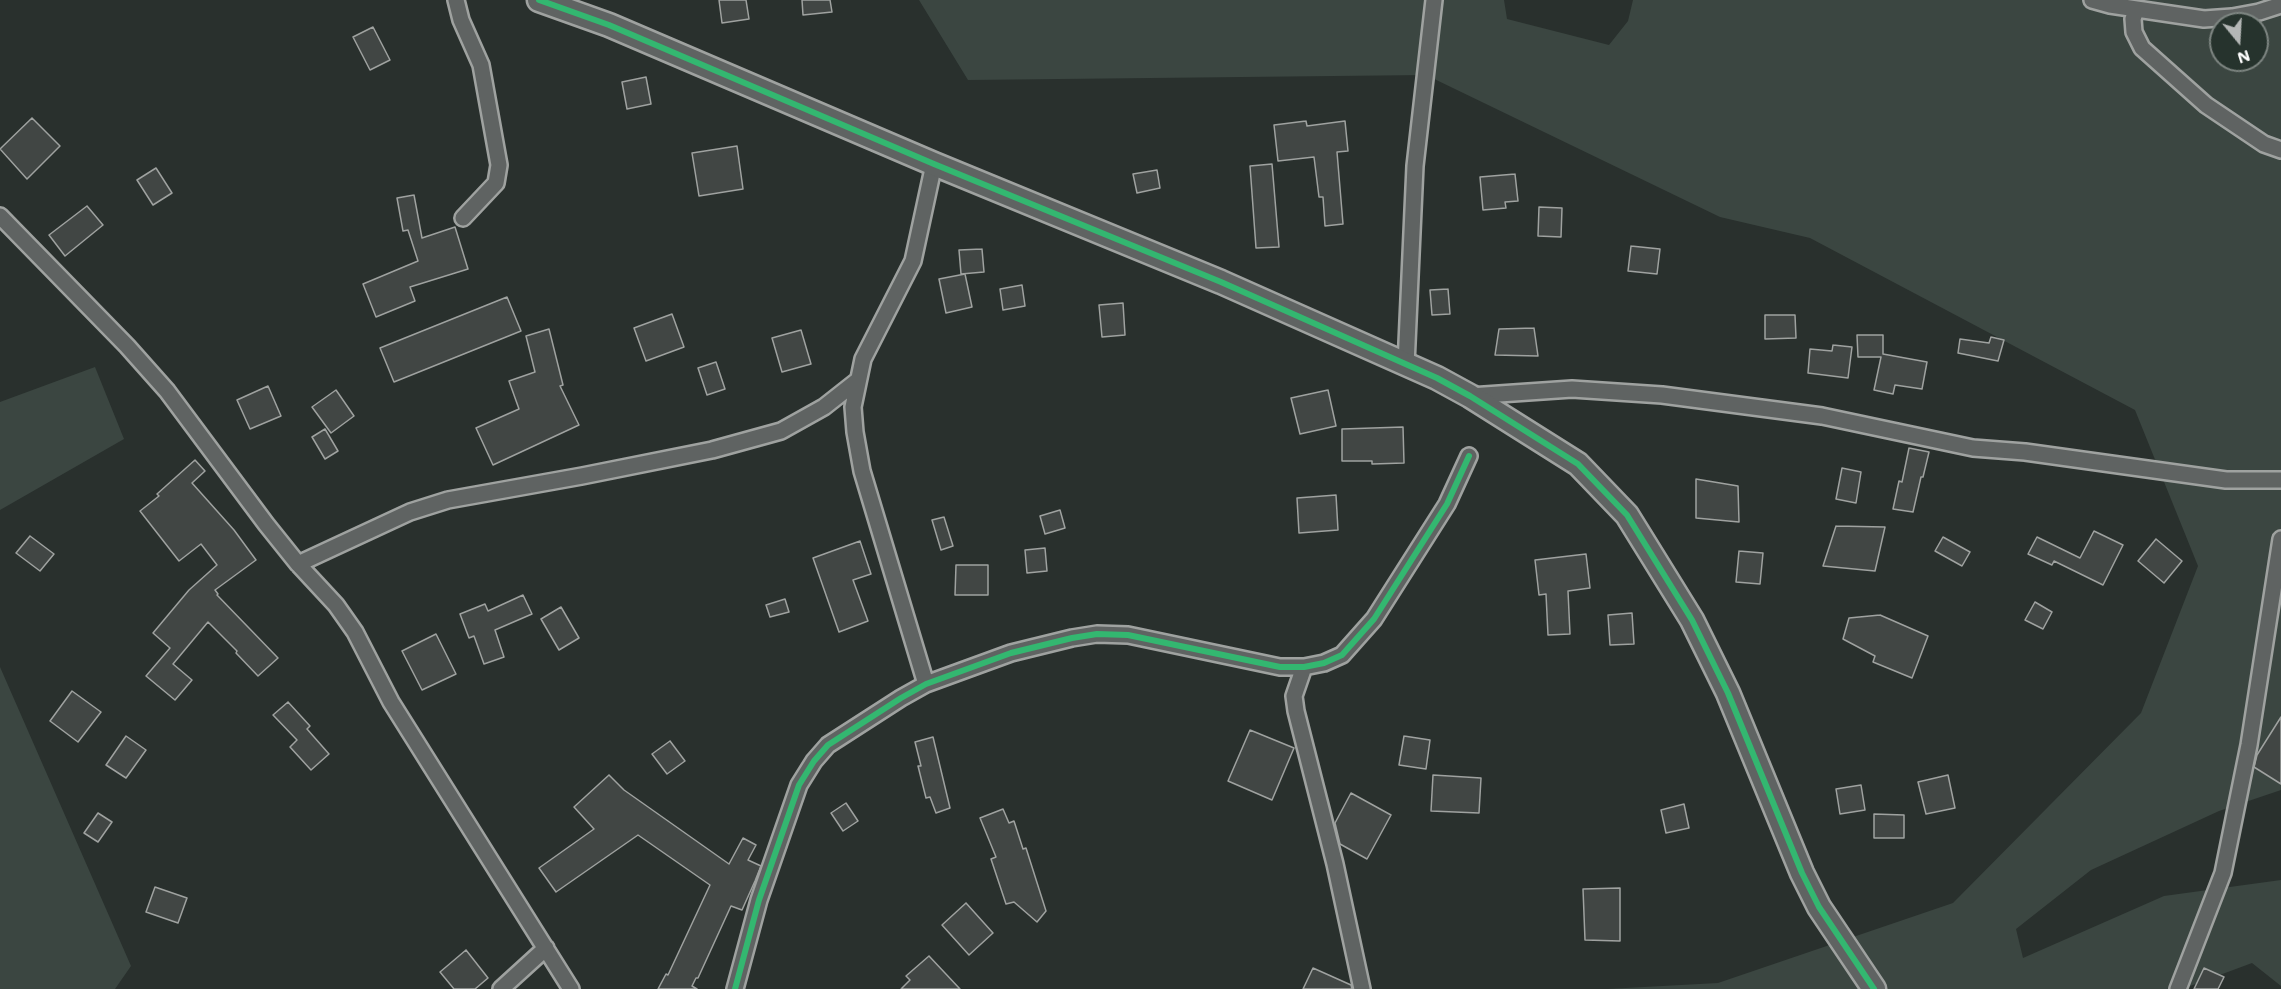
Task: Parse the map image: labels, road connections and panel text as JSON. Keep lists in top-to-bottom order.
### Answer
{
  "north": "bottom"
}
